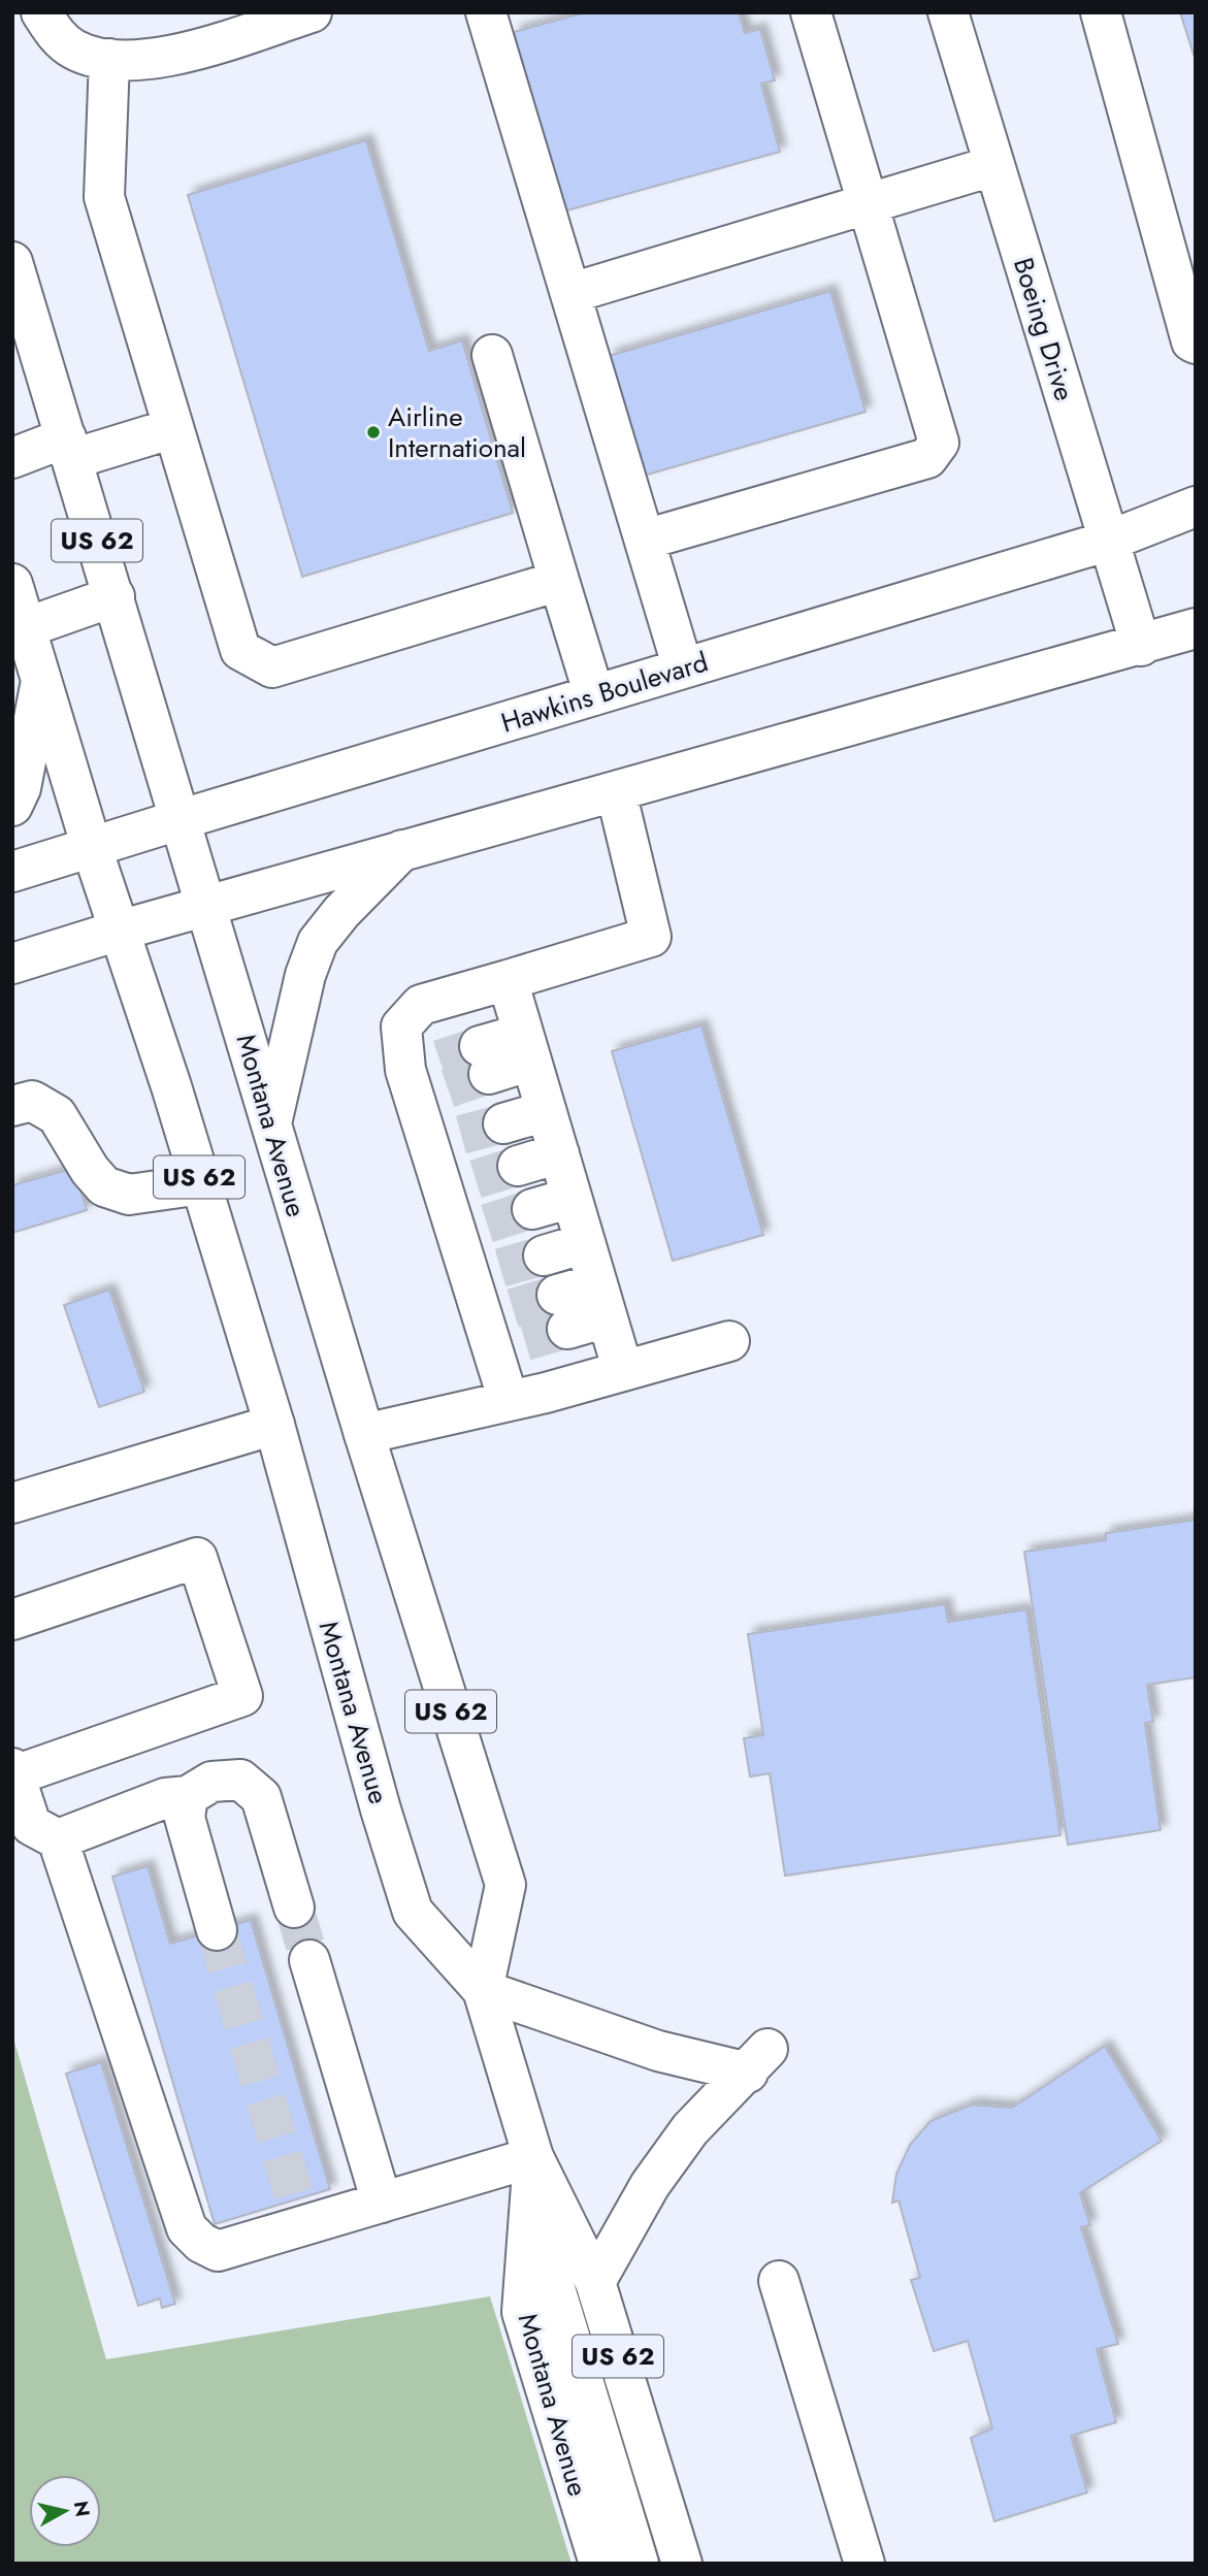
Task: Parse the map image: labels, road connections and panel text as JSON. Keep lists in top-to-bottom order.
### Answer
{
  "streets": {
    "main road": [
      "Boeing Drive",
      "US 62",
      "Hawkins Boulevard",
      "Montana Avenue"
    ]
  },
  "crossings": [
    ["Boeing Drive", "Hawkins Boulevard"],
    ["Hawkins Boulevard", "Montana Avenue"]
  ],
  "places": ["Airline International"],
  "north": "right"
}
